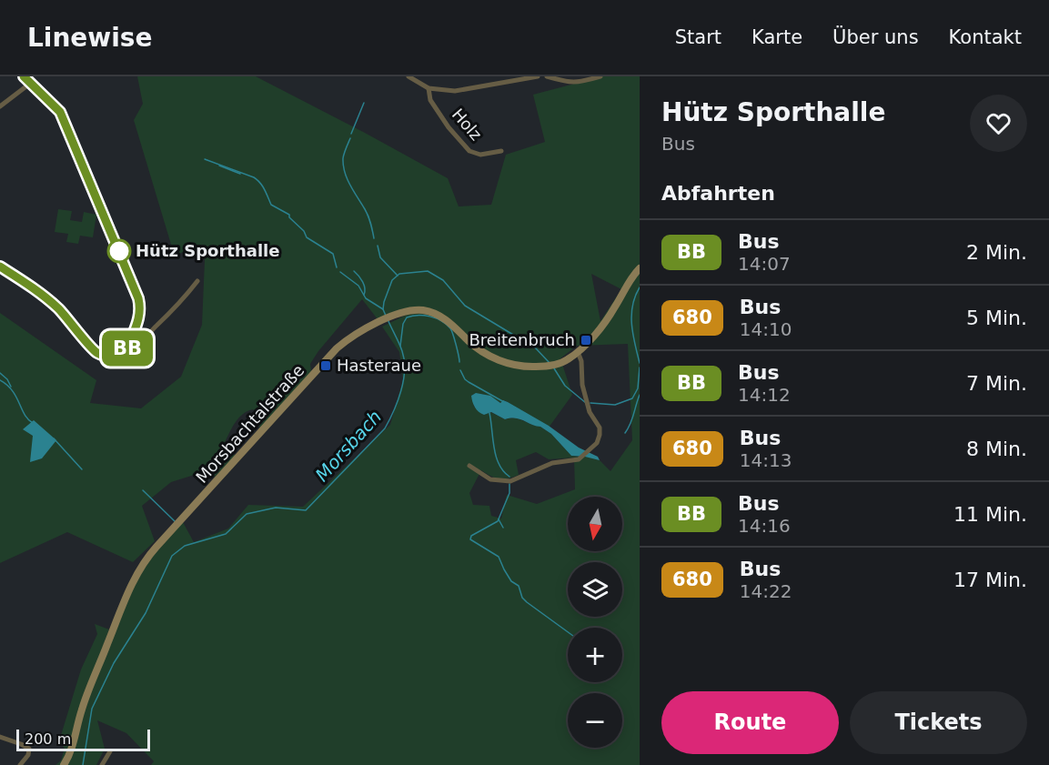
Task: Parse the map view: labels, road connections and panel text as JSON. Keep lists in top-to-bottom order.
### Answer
{
  "streets": {
    "main road": ["Morsbachtalstraße"],
    "street": ["Holz"]
  },
  "water": ["Morsbach"],
  "places": {
    "other": ["Hütz Sporthalle"],
    "transit": ["Breitenbruch", "Hasteraue"]
  },
  "lines": ["bus line BB"],
  "scale_bar": "200 m",
  "north": "bottom",
  "page": {
    "header": "Linewise",
    "nav": [
      "Start",
      "Karte",
      "Über uns",
      "Kontakt"
    ],
    "on_map": "BB",
    "heading": [
      ["Hütz Sporthalle", "Bus"],
      "Abfahrten"
    ],
    "list": [
      {
        "mark": "BB",
        "name": "Bus",
        "note": "14:07",
        "value": "2 Min."
      },
      {
        "mark": "680",
        "name": "Bus",
        "note": "14:10",
        "value": "5 Min."
      },
      {
        "mark": "BB",
        "name": "Bus",
        "note": "14:12",
        "value": "7 Min."
      },
      {
        "mark": "680",
        "name": "Bus",
        "note": "14:13",
        "value": "8 Min."
      },
      {
        "mark": "BB",
        "name": "Bus",
        "note": "14:16",
        "value": "11 Min."
      },
      {
        "mark": "680",
        "name": "Bus",
        "note": "14:22",
        "value": "17 Min."
      }
    ],
    "map_buttons": ["+", "−"],
    "buttons": ["Route", "Tickets"],
    "scale": "200 m"
  }
}
